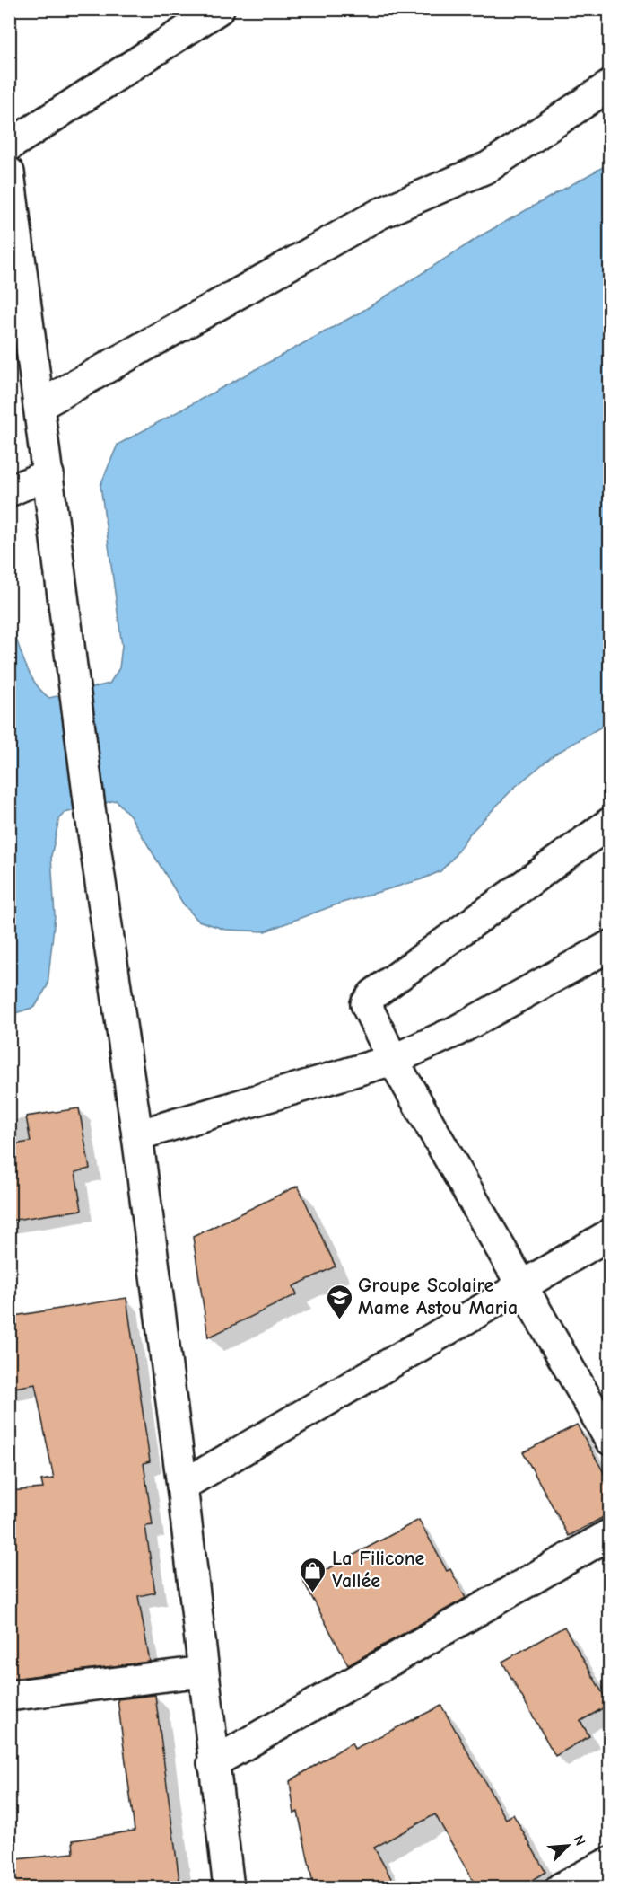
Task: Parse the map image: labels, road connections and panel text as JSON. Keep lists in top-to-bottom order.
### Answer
{
  "places": {
    "school or university": ["Groupe Scolaire Mame Astou Maria"],
    "shop": ["La Filicone Vallée"]
  },
  "north": "top right"
}
